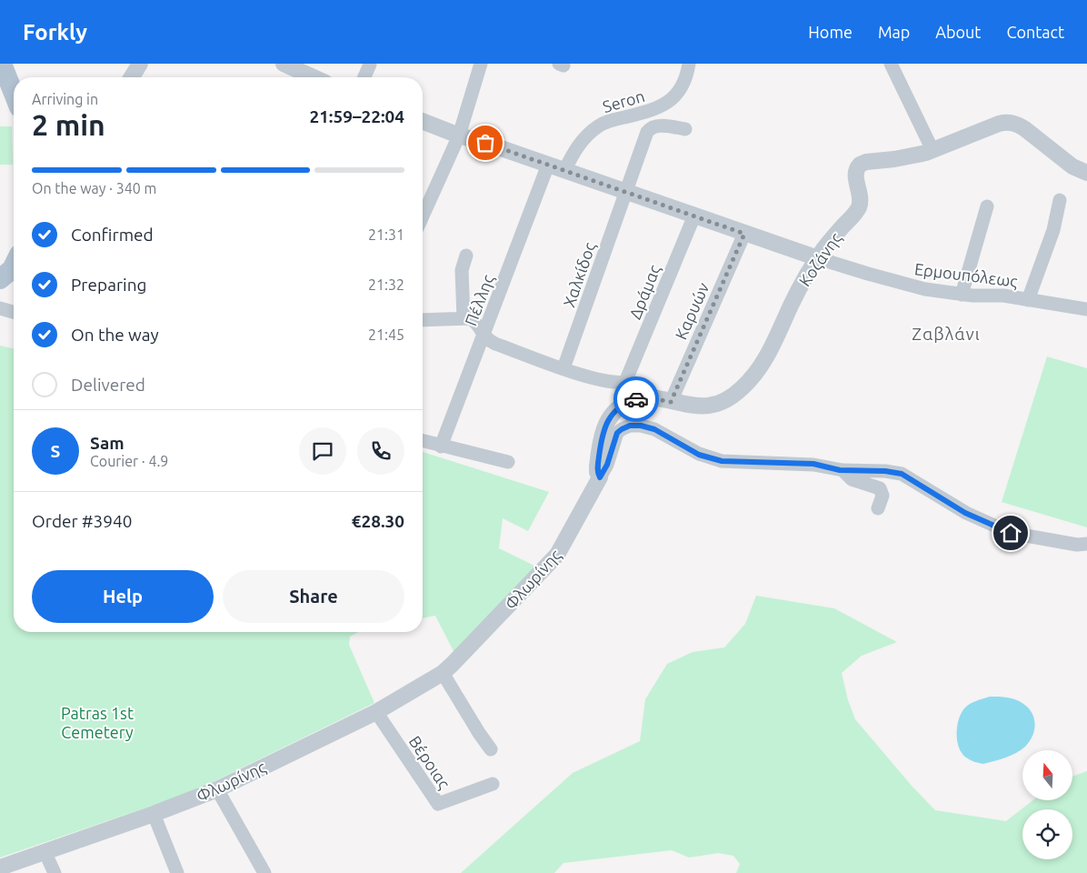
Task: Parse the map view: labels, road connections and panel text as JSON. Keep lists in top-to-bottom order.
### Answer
{
  "streets": {
    "street": [
      "Seron",
      "Κοζάνης",
      "Χαλκίδος",
      "Ερμουπόλεως",
      "Δράμας",
      "Πέλλης",
      "Καρυών",
      "Φλωρίνης",
      "Βέροιας"
    ]
  },
  "crossings": [
    ["Κοζάνης", "Ερμουπόλεως"],
    ["Κοζάνης", "Καρυών"],
    ["Κοζάνης", "Φλωρίνης"],
    ["Χαλκίδος", "Δράμας"],
    ["Φλωρίνης", "Βέροιας"]
  ],
  "districts": ["Ζαβλάνι"],
  "parks": ["Patras 1st Cemetery"],
  "north": "top",
  "page": {
    "header": "Forkly",
    "nav": [
      "Home",
      "Map",
      "About",
      "Contact"
    ],
    "heading": ["2 min", "Arriving in", "21:59–22:04"],
    "panel": [
      "Sam",
      "Courier · 4.9",
      "Order #3940",
      "€28.30"
    ],
    "bar": "On the way · 340 m",
    "list": [
      ["Confirmed", "21:31"],
      ["Preparing", "21:32"],
      ["On the way", "21:45"],
      "Delivered"
    ],
    "round": "S",
    "buttons": ["Help", "Share"]
  }
}
